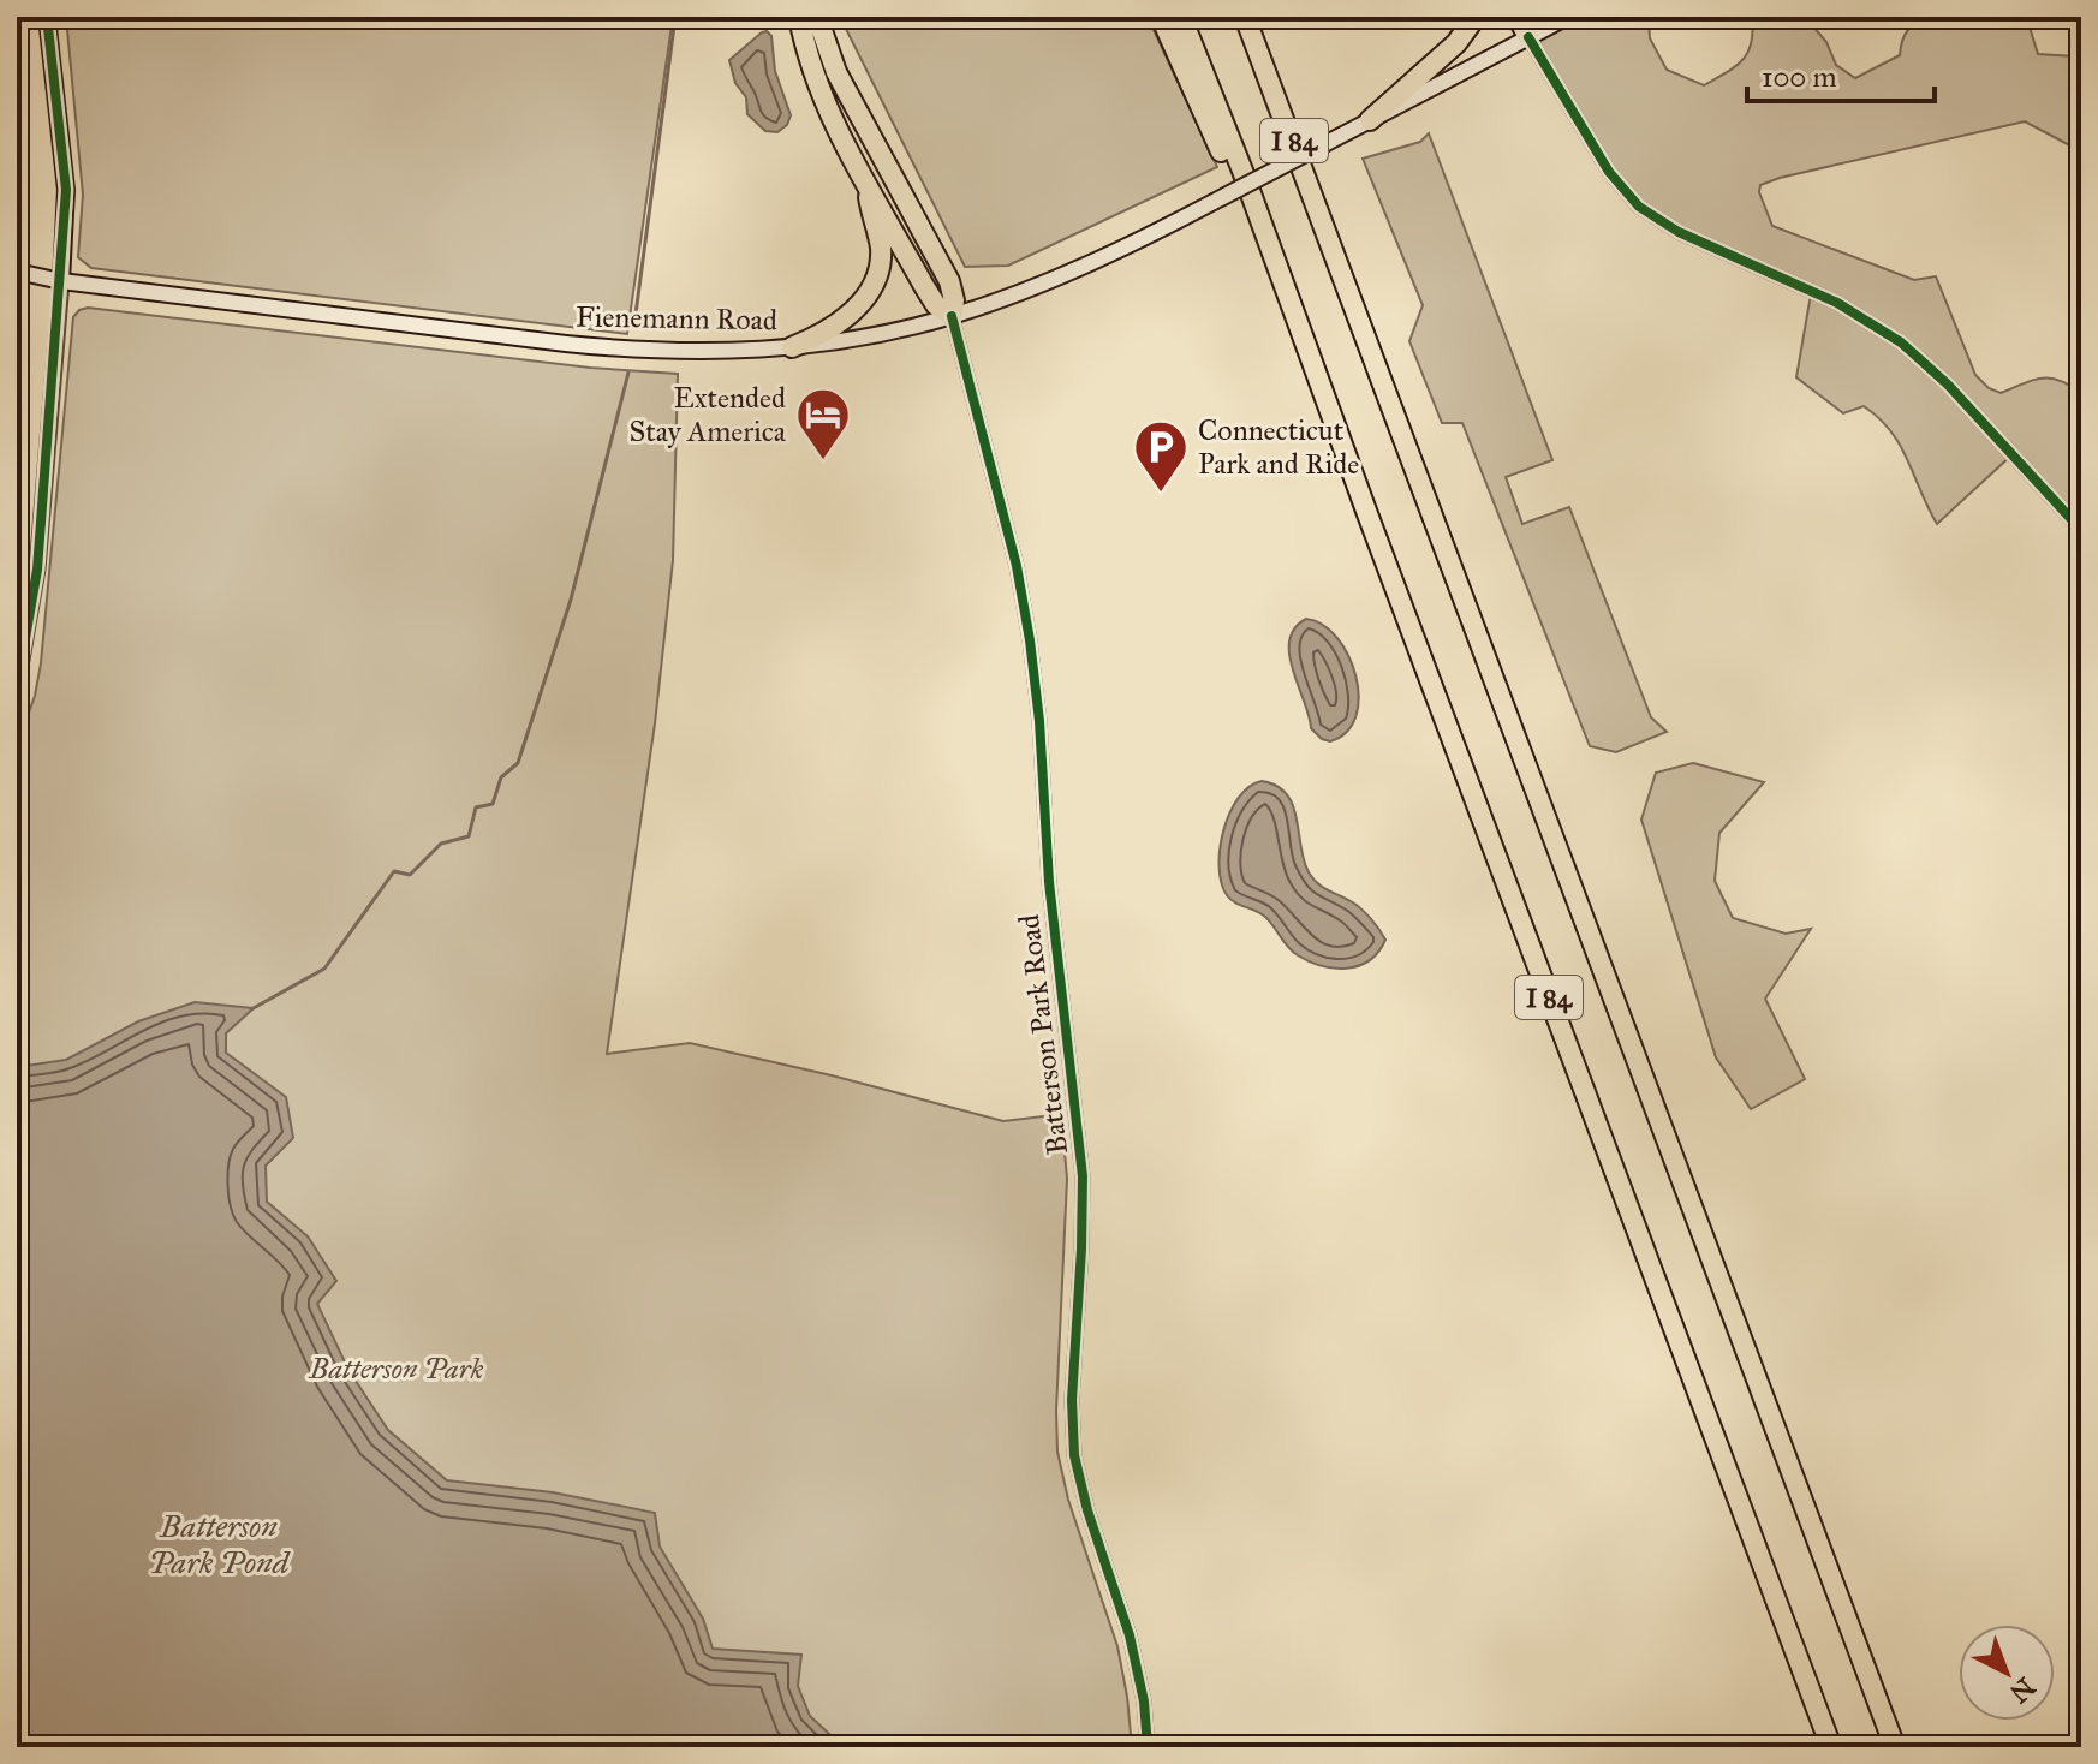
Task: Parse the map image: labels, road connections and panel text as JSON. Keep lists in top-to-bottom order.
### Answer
{
  "streets": {
    "highway": ["I 84"],
    "main road": ["Fienemann Road"],
    "street": ["Batterson Park Road"]
  },
  "crossings": [
    ["Fienemann Road", "Batterson Park Road"]
  ],
  "water": ["Batterson Park Pond"],
  "parks": ["Batterson Park"],
  "places": {
    "hotel": ["Extended Stay America"],
    "parking": ["Connecticut Park and Ride"]
  },
  "scale_bar": "100 m",
  "north": "bottom right"
}
